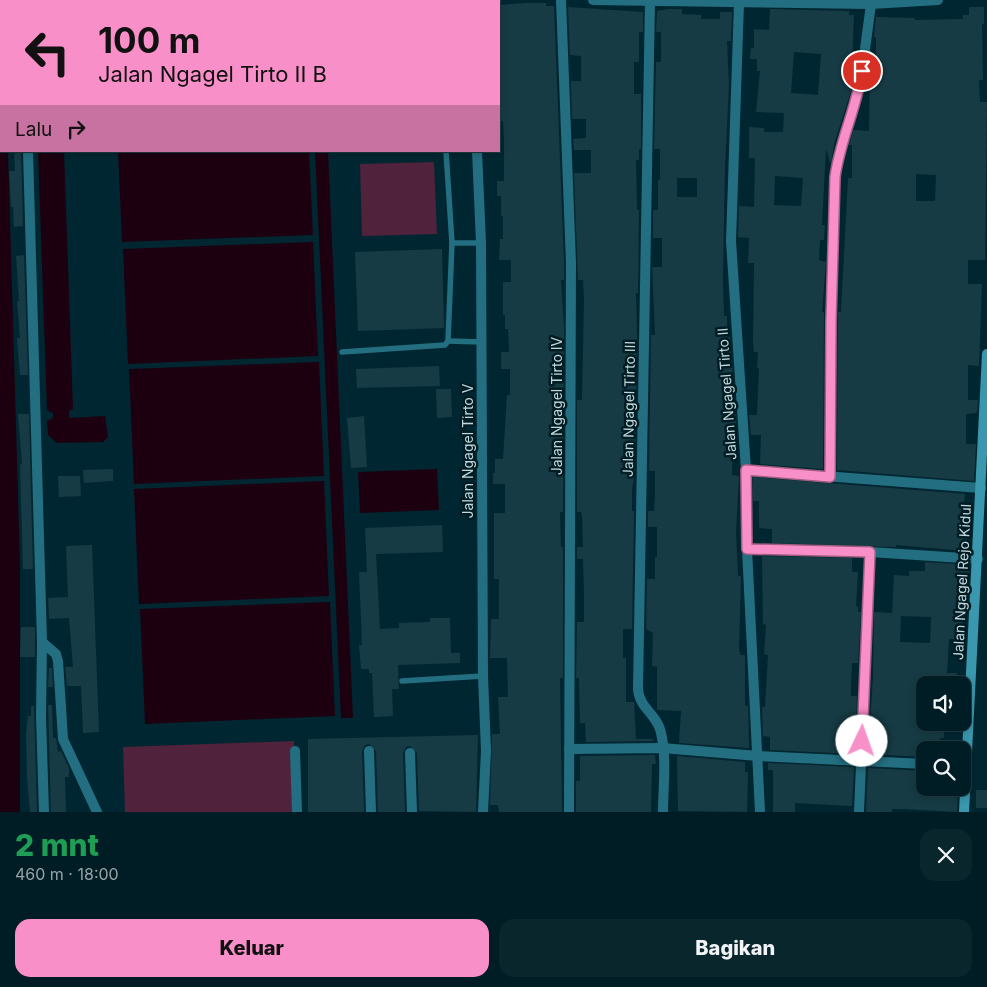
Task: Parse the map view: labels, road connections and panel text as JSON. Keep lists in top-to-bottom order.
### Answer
{
  "streets": {
    "main road": ["Jalan Ngagel Rejo Kidul"],
    "street": [
      "Jalan Ngagel Tirto II",
      "Jalan Ngagel Tirto IV",
      "Jalan Ngagel Tirto III",
      "Jalan Ngagel Tirto V"
    ]
  },
  "page": {
    "turn": ["100 m", "Jalan Ngagel Tirto II B"],
    "then": "Lalu",
    "heading": ["2 mnt", "460 m · 18:00"],
    "buttons": ["Keluar", "Bagikan"]
  }
}
